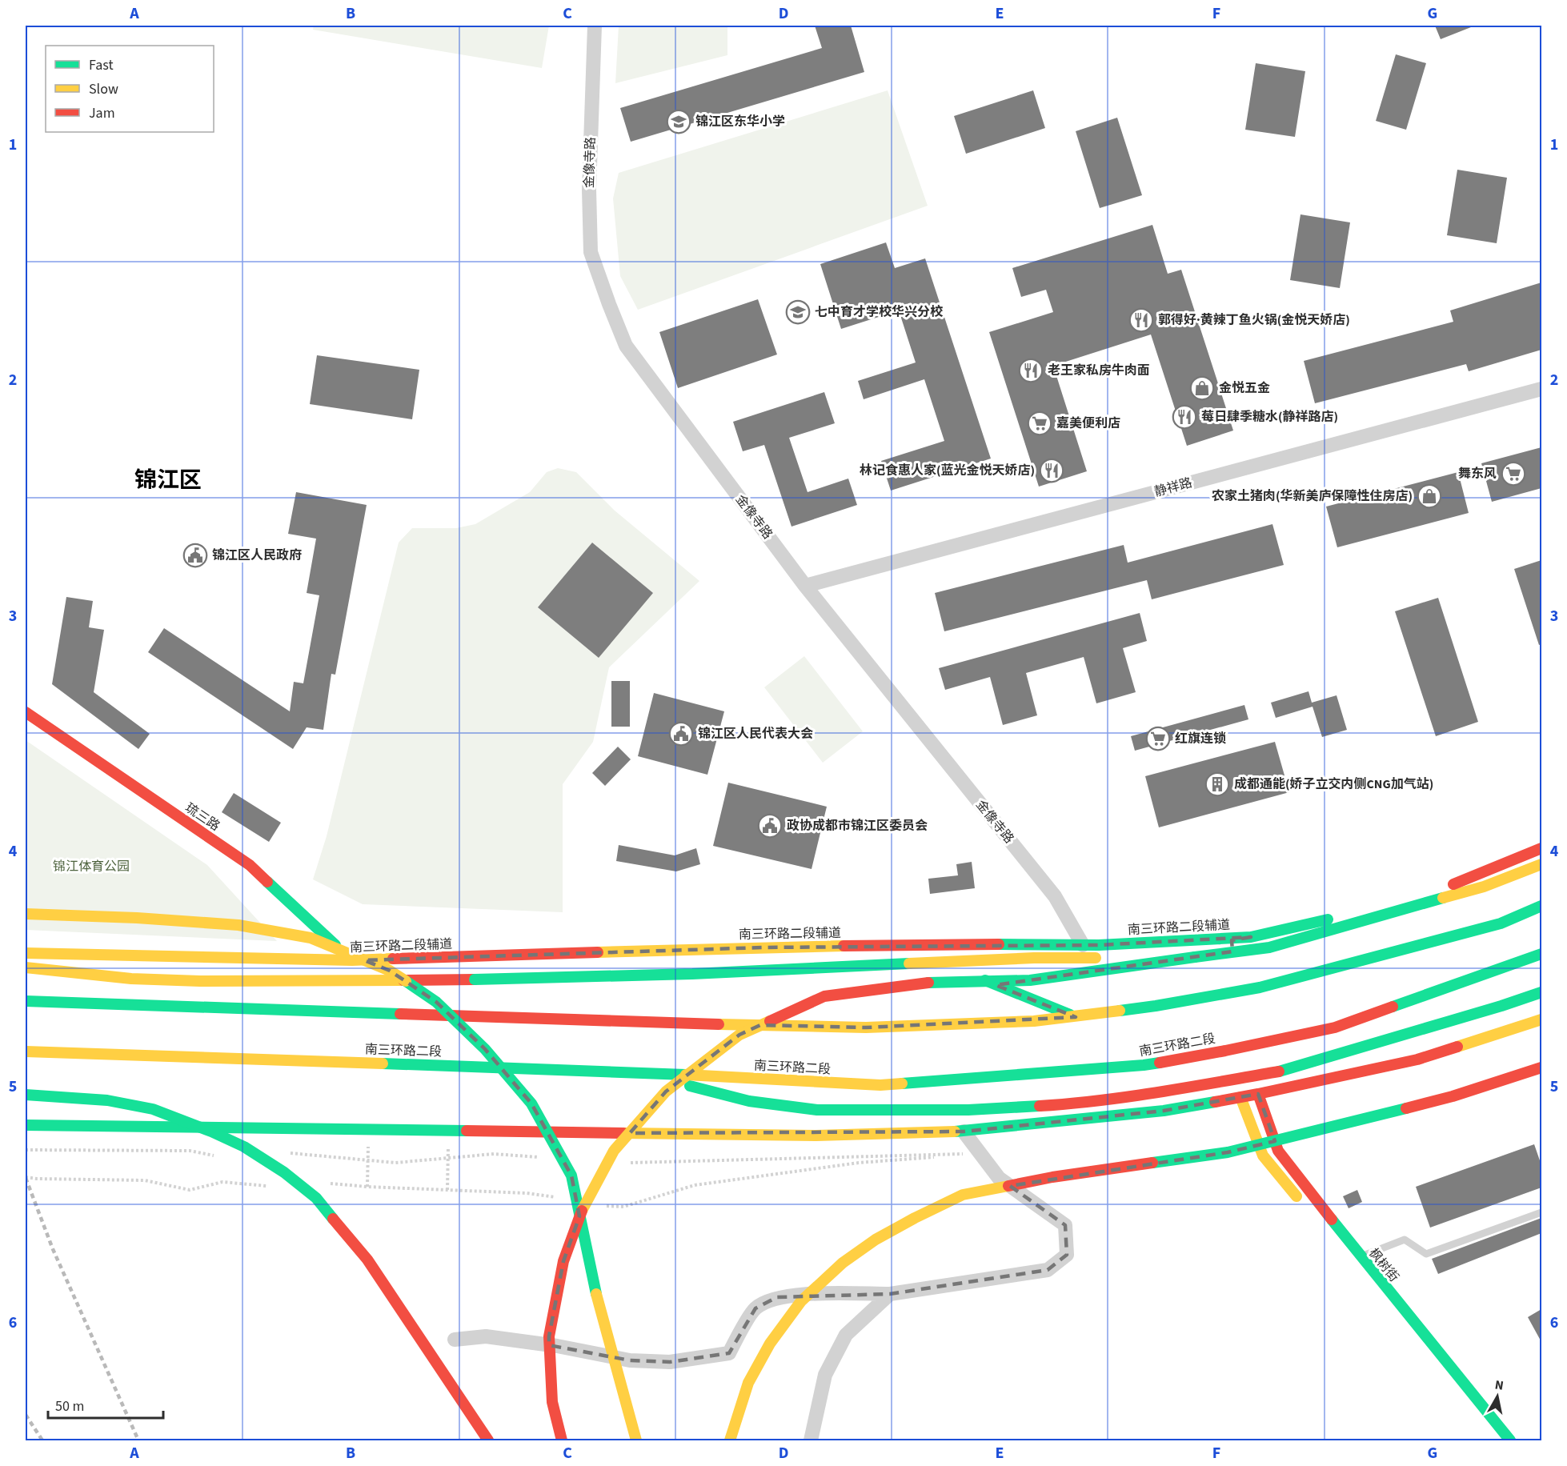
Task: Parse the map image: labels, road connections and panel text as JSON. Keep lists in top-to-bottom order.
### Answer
{
  "streets": {
    "main road": [
      "琉三路",
      "南三环路二段辅道",
      "南三环路二段",
      "枫树街"
    ],
    "street": ["金像寺路", "静祥路"]
  },
  "crossings": [
    ["金像寺路", "静祥路"],
    ["金像寺路", "南三环路二段辅道"],
    ["琉三路", "南三环路二段辅道"]
  ],
  "districts": ["锦江区"],
  "parks": ["锦江体育公园"],
  "places": {
    "school or university": ["锦江区东华小学", "七中育才学校华兴分校"],
    "restaurant": [
      "郭得好·黄辣丁鱼火锅(金悦天娇店)",
      "老王家私房牛肉面",
      "莓日肆季糖水(静祥路店)",
      "林记食惠人家(蓝光金悦天娇店)"
    ],
    "shop": ["金悦五金", "农家土猪肉(华新美庐保障性住房店)"],
    "supermarket": ["嘉美便利店", "舞东风", "红旗连锁"],
    "public building": ["锦江区人民政府", "锦江区人民代表大会", "政协成都市锦江区委员会"],
    "building": ["成都通能(娇子立交内侧CNG加气站)"]
  },
  "legend": ["Fast", "Slow", "Jam"],
  "scale_bar": "50 m",
  "north": "top",
  "grid": {
    "columns": [
      "A",
      "B",
      "C",
      "D",
      "E",
      "F",
      "G"
    ],
    "rows": [
      "1",
      "2",
      "3",
      "4",
      "5",
      "6"
    ]
  }
}
